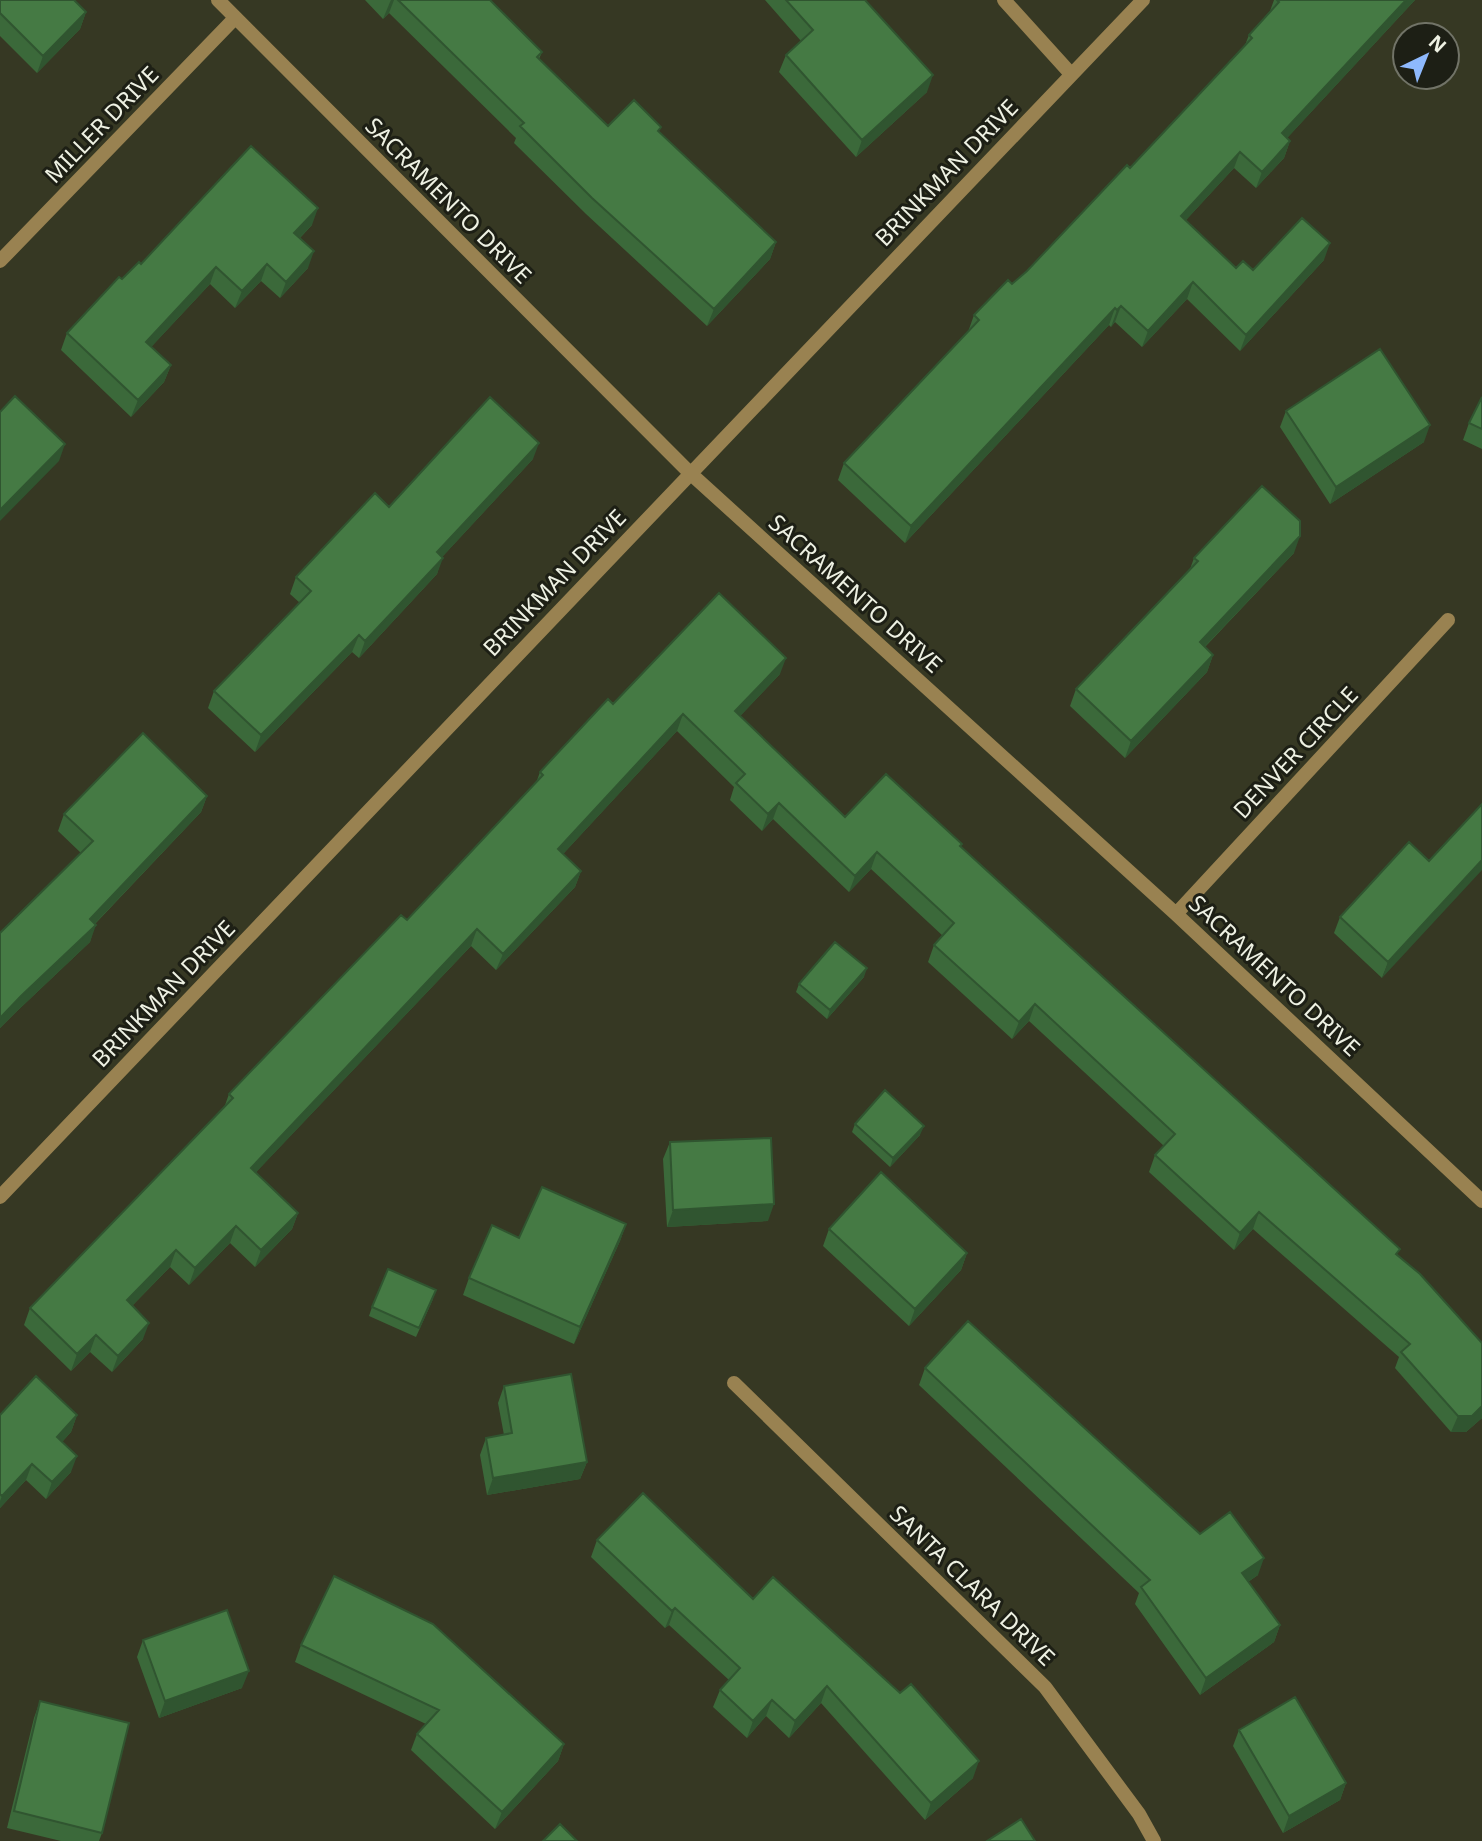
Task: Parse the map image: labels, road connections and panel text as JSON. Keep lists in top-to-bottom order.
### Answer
{
  "streets": {
    "street": [
      "MILLER DRIVE",
      "BRINKMAN DRIVE",
      "SACRAMENTO DRIVE",
      "DENVER CIRCLE",
      "SANTA CLARA DRIVE"
    ]
  },
  "crossings": [
    ["MILLER DRIVE", "SACRAMENTO DRIVE"],
    ["BRINKMAN DRIVE", "SACRAMENTO DRIVE"],
    ["SACRAMENTO DRIVE", "DENVER CIRCLE"]
  ],
  "north": "top right"
}
